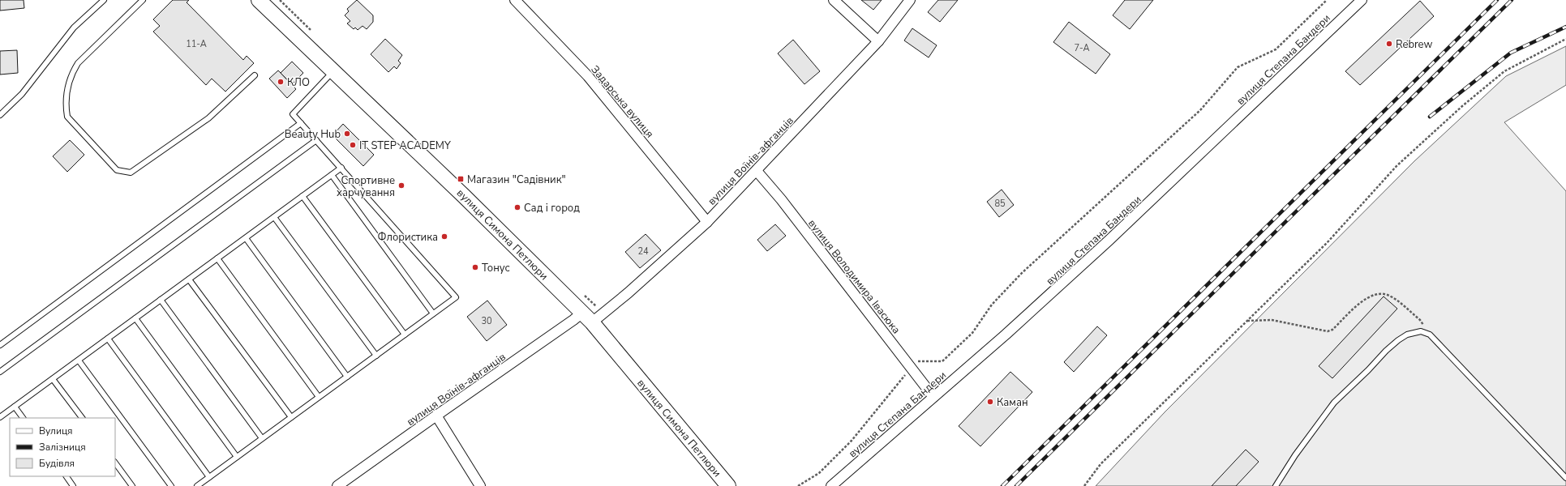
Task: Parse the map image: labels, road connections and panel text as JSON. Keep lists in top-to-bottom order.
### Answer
{
  "streets": {
    "street": [
      "вулиця Степана Бандери",
      "Задарська вулиця",
      "вулиця Воїнів-афганців",
      "вулиця Симона Петлюри",
      "вулиця Володимира Івасюка"
    ]
  },
  "crossings": [
    ["вулиця Степана Бандери", "вулиця Володимира Івасюка"],
    ["Задарська вулиця", "вулиця Воїнів-афганців"],
    ["вулиця Воїнів-афганців", "вулиця Симона Петлюри"],
    ["вулиця Воїнів-афганців", "вулиця Володимира Івасюка"]
  ],
  "places": {
    "other": [
      "Rebrew",
      "КЛО",
      "Beauty Hub",
      "IT STEP ACADEMY",
      "Спортивне харчування",
      "Сад і город",
      "Флористика",
      "Тонус",
      "Каман"
    ],
    "transit": ["Магазин \"Садівник\""]
  },
  "house_numbers": [
    "11-А",
    "7-А",
    "85",
    "24",
    "30"
  ],
  "legend": ["Вулиця", "Залізниця", "Будівля"]
}
